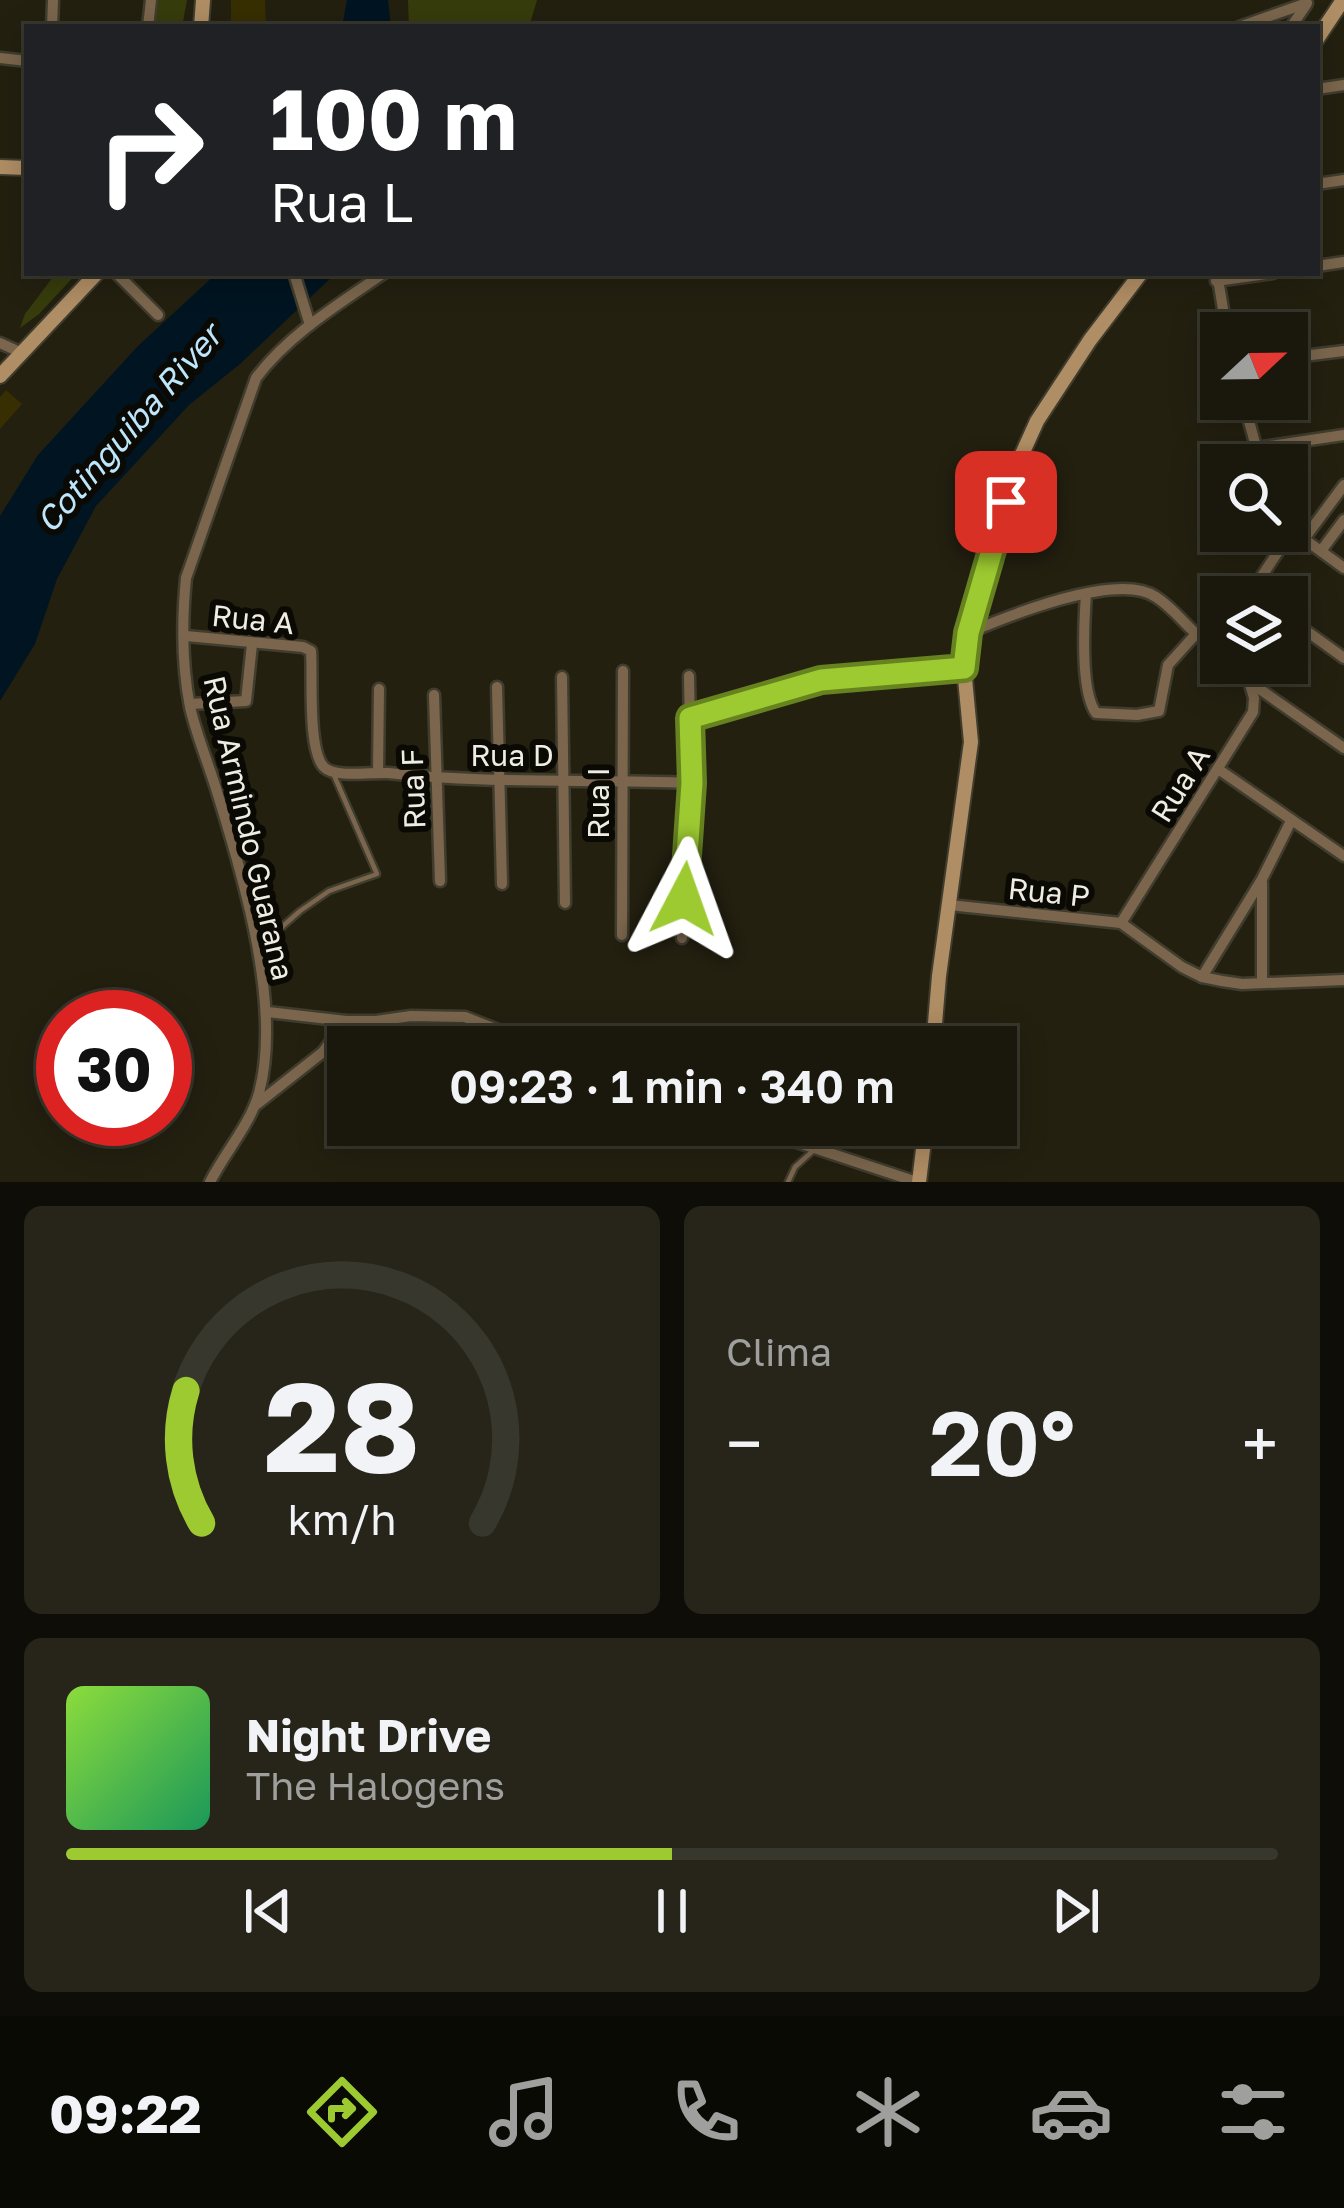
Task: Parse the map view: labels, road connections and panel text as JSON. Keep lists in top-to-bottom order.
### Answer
{
  "streets": {
    "street": [
      "Rua A",
      "Rua D",
      "Rua F",
      "Rua I",
      "Rua Armindo Guarana",
      "Rua P"
    ]
  },
  "crossings": [
    ["Rua A", "Rua D"],
    ["Rua A", "Rua Armindo Guarana"],
    ["Rua A", "Rua P"],
    ["Rua D", "Rua F"],
    ["Rua D", "Rua I"]
  ],
  "water": ["Cotinguiba River"],
  "north": "right",
  "page": {
    "turn": ["100 m", "Rua L"],
    "limit": "30",
    "trip": "09:23 · 1 min · 340 m",
    "tile": "Clima",
    "heat": ["−", "20°", "+"],
    "song": ["Night Drive", "The Halogens"],
    "tabs": "09:22",
    "gauge": ["28", "km/h"]
  }
}
